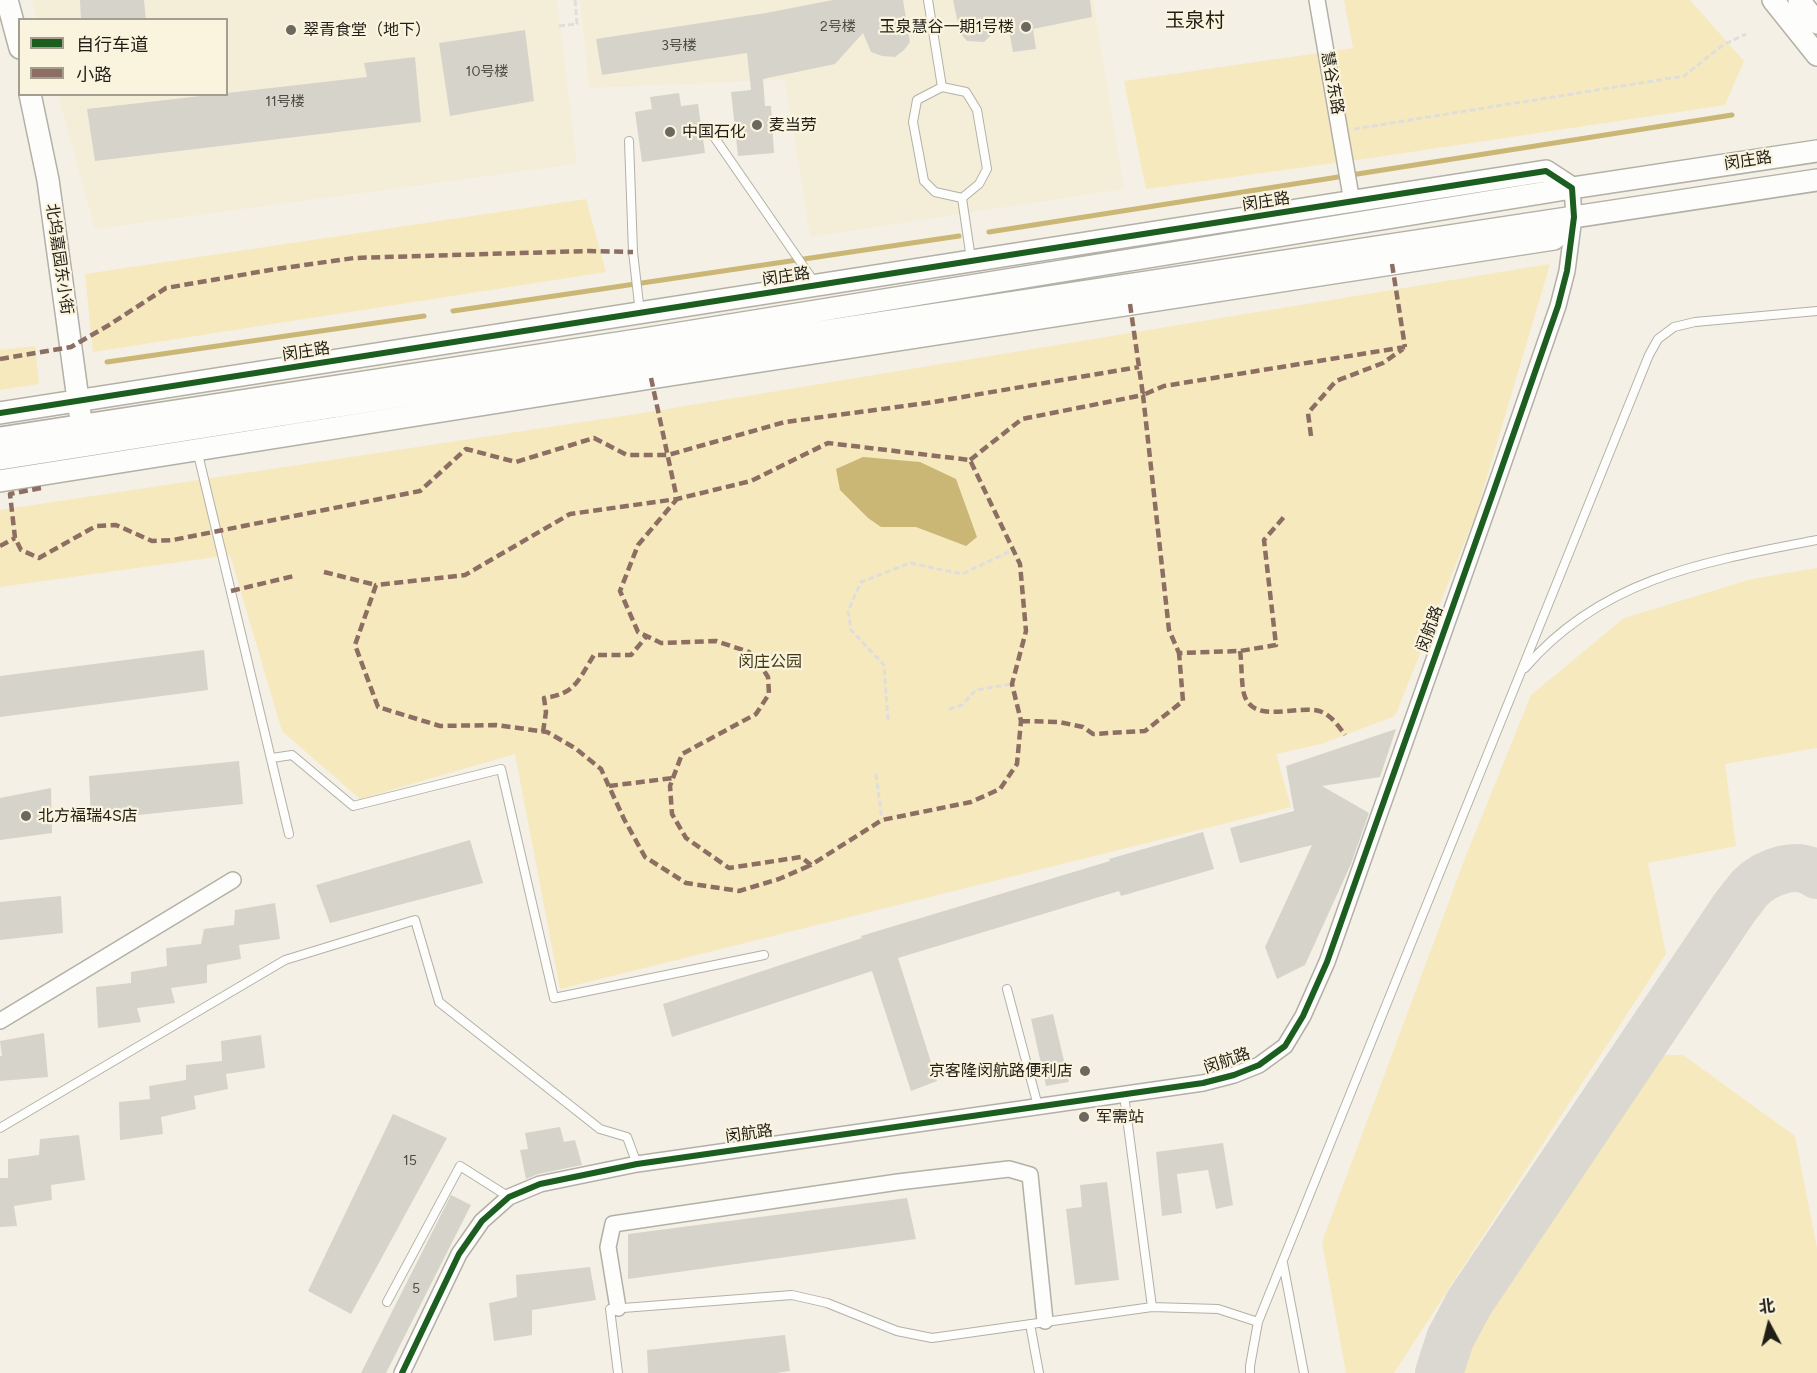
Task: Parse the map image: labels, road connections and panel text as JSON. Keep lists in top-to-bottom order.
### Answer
{
  "streets": {
    "main road": ["闵庄路", "北坞嘉园东小街"],
    "street": ["慧谷东路", "闵航路"]
  },
  "crossings": [
    ["慧谷东路", "闵庄路"],
    ["闵庄路", "北坞嘉园东小街"],
    ["闵庄路", "闵航路"]
  ],
  "districts": ["玉泉村"],
  "parks": ["闵庄公园"],
  "places": [
    "玉泉慧谷一期1号楼",
    "翠青食堂（地下）",
    "麦当劳",
    "中国石化",
    "北方福瑞4S店",
    "京客隆闵航路便利店",
    "军需站"
  ],
  "house_numbers": [
    "2号楼",
    "3号楼",
    "10号楼",
    "11号楼",
    "15",
    "5"
  ],
  "legend": ["自行车道", "小路"],
  "north": "top"
}
